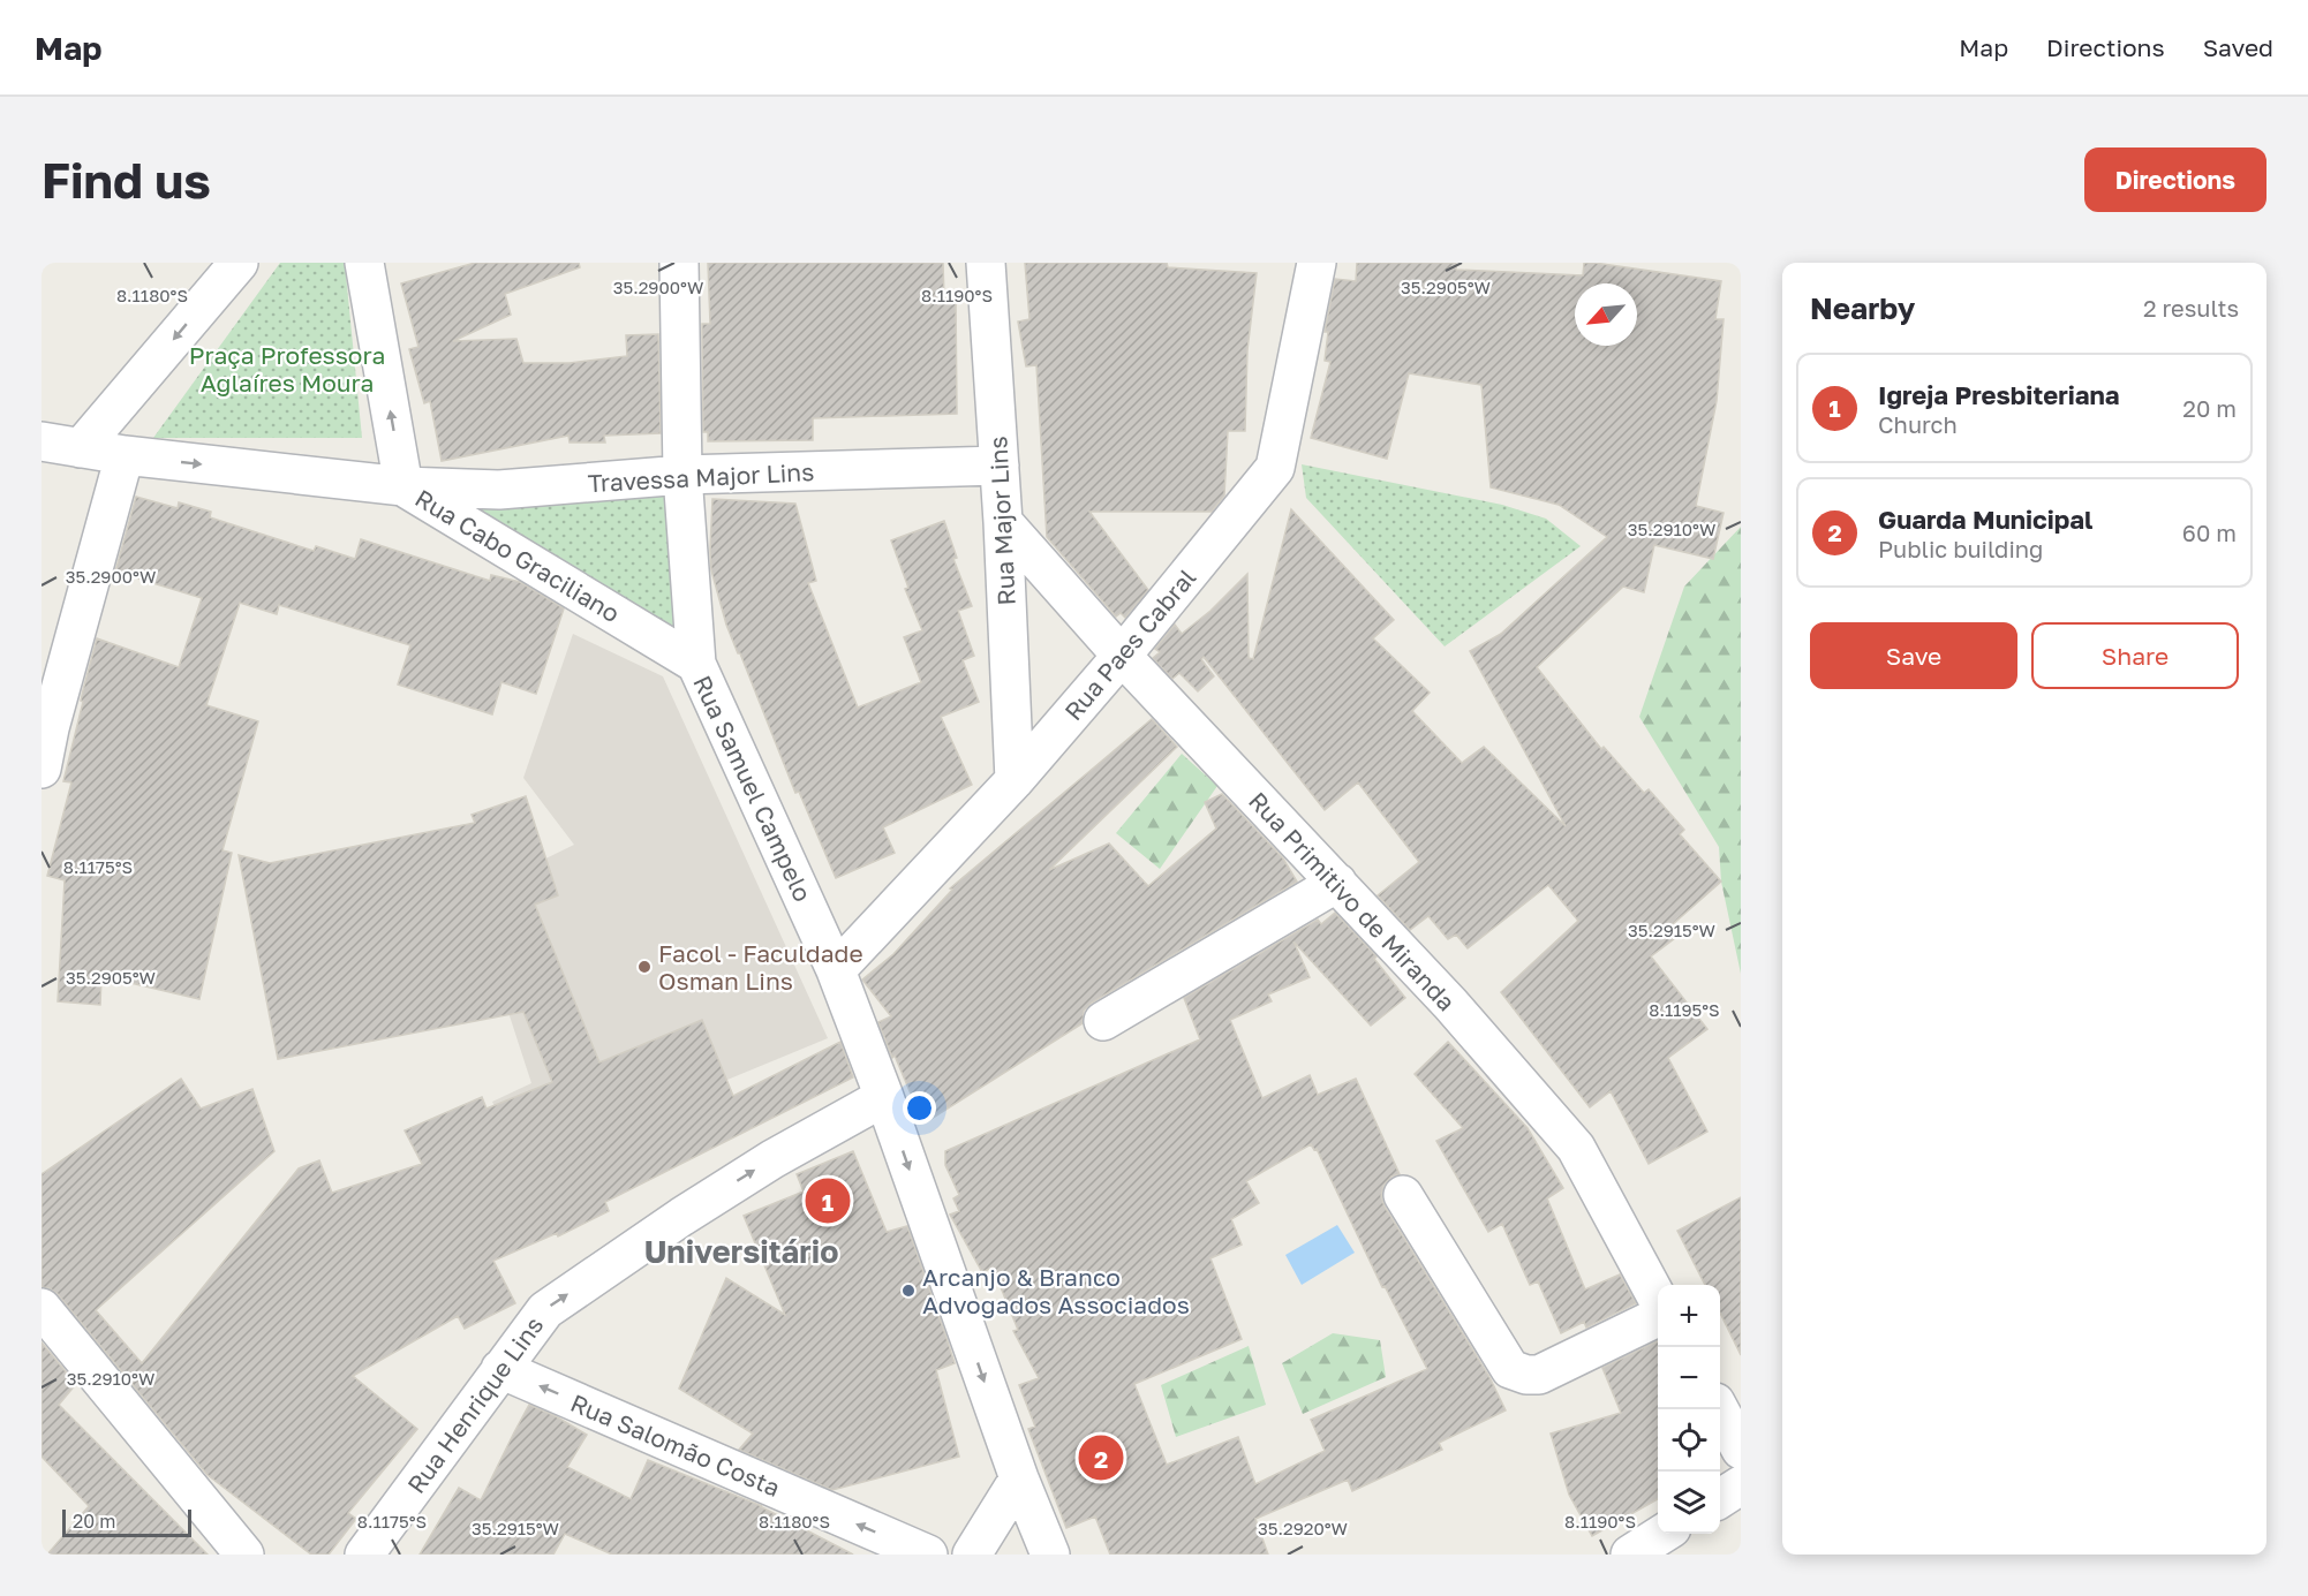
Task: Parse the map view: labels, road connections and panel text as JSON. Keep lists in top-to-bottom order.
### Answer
{
  "streets": {
    "street": [
      "Travessa Major Lins",
      "Rua Major Lins",
      "Rua Cabo Graciliano",
      "Rua Paes Cabral",
      "Rua Samuel Campelo",
      "Rua Primitivo de Miranda",
      "Rua Henrique Lins",
      "Rua Salomão Costa"
    ]
  },
  "crossings": [
    ["Travessa Major Lins", "Rua Major Lins"],
    ["Travessa Major Lins", "Rua Cabo Graciliano"],
    ["Travessa Major Lins", "Rua Samuel Campelo"],
    ["Rua Major Lins", "Rua Paes Cabral"],
    ["Rua Major Lins", "Rua Primitivo de Miranda"],
    ["Rua Cabo Graciliano", "Rua Samuel Campelo"],
    ["Rua Paes Cabral", "Rua Samuel Campelo"],
    ["Rua Paes Cabral", "Rua Primitivo de Miranda"],
    ["Rua Samuel Campelo", "Rua Henrique Lins"],
    ["Rua Henrique Lins", "Rua Salomão Costa"]
  ],
  "one_way": ["Rua Cabo Graciliano", "Rua Henrique Lins", "Rua Salomão Costa"],
  "districts": ["Universitário"],
  "parks": ["Praça Professora Aglaíres Moura"],
  "places": ["Facol - Faculdade Osman Lins", "Arcanjo & Branco Advogados Associados"],
  "scale_bar": "20 m",
  "north": "bottom left",
  "page": {
    "header": "Map",
    "nav": ["Map", "Directions", "Saved"],
    "buttons": [
      "Directions",
      ["Save", "Share"]
    ],
    "title": "Find us",
    "heading": ["Nearby", "2 results"],
    "list": [
      {
        "mark": "1",
        "name": "Igreja Presbiteriana",
        "note": "Church",
        "value": "20 m"
      },
      {
        "mark": "2",
        "name": "Guarda Municipal",
        "note": "Public building",
        "value": "60 m"
      }
    ],
    "pins": ["1", "2"],
    "map_buttons": ["+", "−"],
    "scale": "20 m"
  },
  "coordinates": [
    "35.2900°W",
    "35.2905°W",
    "8.1180°S",
    "8.1190°S",
    "35.2910°W",
    "8.1175°S",
    "35.2915°W",
    "8.1195°S",
    "35.2920°W"
  ]
}
